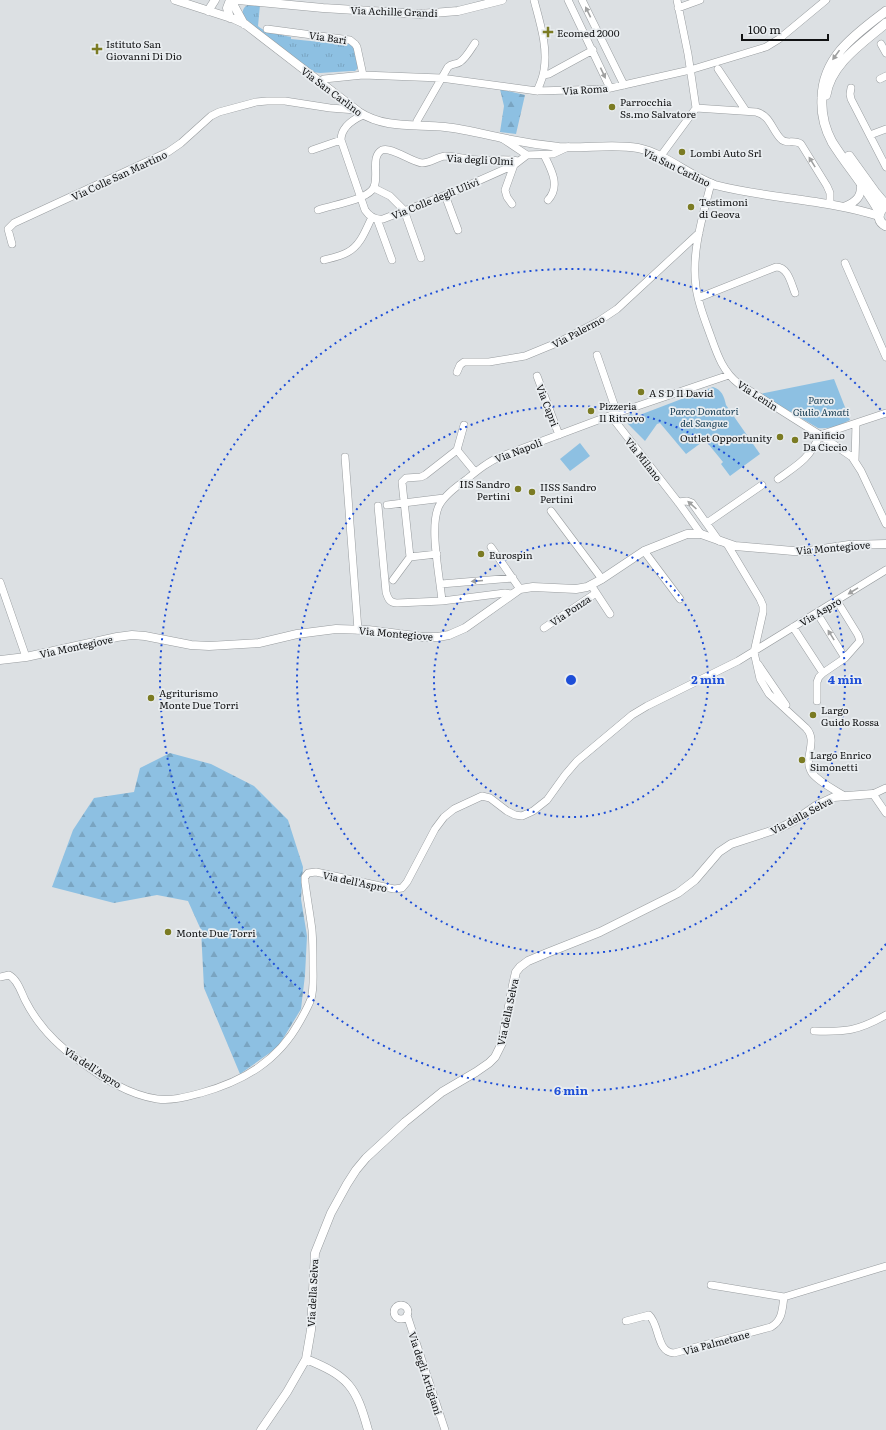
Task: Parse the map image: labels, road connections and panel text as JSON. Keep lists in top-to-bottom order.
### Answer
{
  "streets": {
    "street": [
      "Via Achille Grandi",
      "Via Bari",
      "Via Roma",
      "Via San Carlino",
      "Via degli Olmi",
      "Via Colle San Martino",
      "Via Colle degli Ulivi",
      "Via Palermo",
      "Via Lenin",
      "Via Capri",
      "Via Napoli",
      "Via Milano",
      "Via Montegiove",
      "Via Ponza",
      "Via Aspro",
      "Via della Selva",
      "Via dell'Aspro",
      "Via Palmetane",
      "Via degli Artigiani"
    ]
  },
  "crossings": [
    ["Via Bari", "Via Roma"],
    ["Via San Carlino", "Via Colle San Martino"],
    ["Via San Carlino", "Via Lenin"],
    ["Via degli Olmi", "Via Colle degli Ulivi"],
    ["Via Palermo", "Via Lenin"],
    ["Via Lenin", "Via Napoli"],
    ["Via Capri", "Via Napoli"],
    ["Via Napoli", "Via Milano"],
    ["Via Milano", "Via Montegiove"],
    ["Via Aspro", "Via dell'Aspro"]
  ],
  "one_way": ["Via Aspro"],
  "parks": ["Parco Giulio Amati", "Parco Donatori del Sangue"],
  "places": {
    "health": ["Ecomed 2000", "Istituto San Giovanni Di Dio"],
    "other": [
      "Parrocchia Ss.mo Salvatore",
      "Lombi Auto Srl",
      "Testimoni di Geova",
      "A S D Il David",
      "Pizzeria Il Ritrovo",
      "Outlet Opportunity",
      "Panificio Da Ciccio",
      "IIS Sandro Pertini",
      "IISS Sandro Pertini",
      "Eurospin",
      "Agriturismo Monte Due Torri",
      "Largo Guido Rossa",
      "Largo Enrico Simonetti",
      "Monte Due Torri"
    ]
  },
  "scale_bar": "100 m",
  "rings": ["2 min", "4 min", "6 min"]
}
